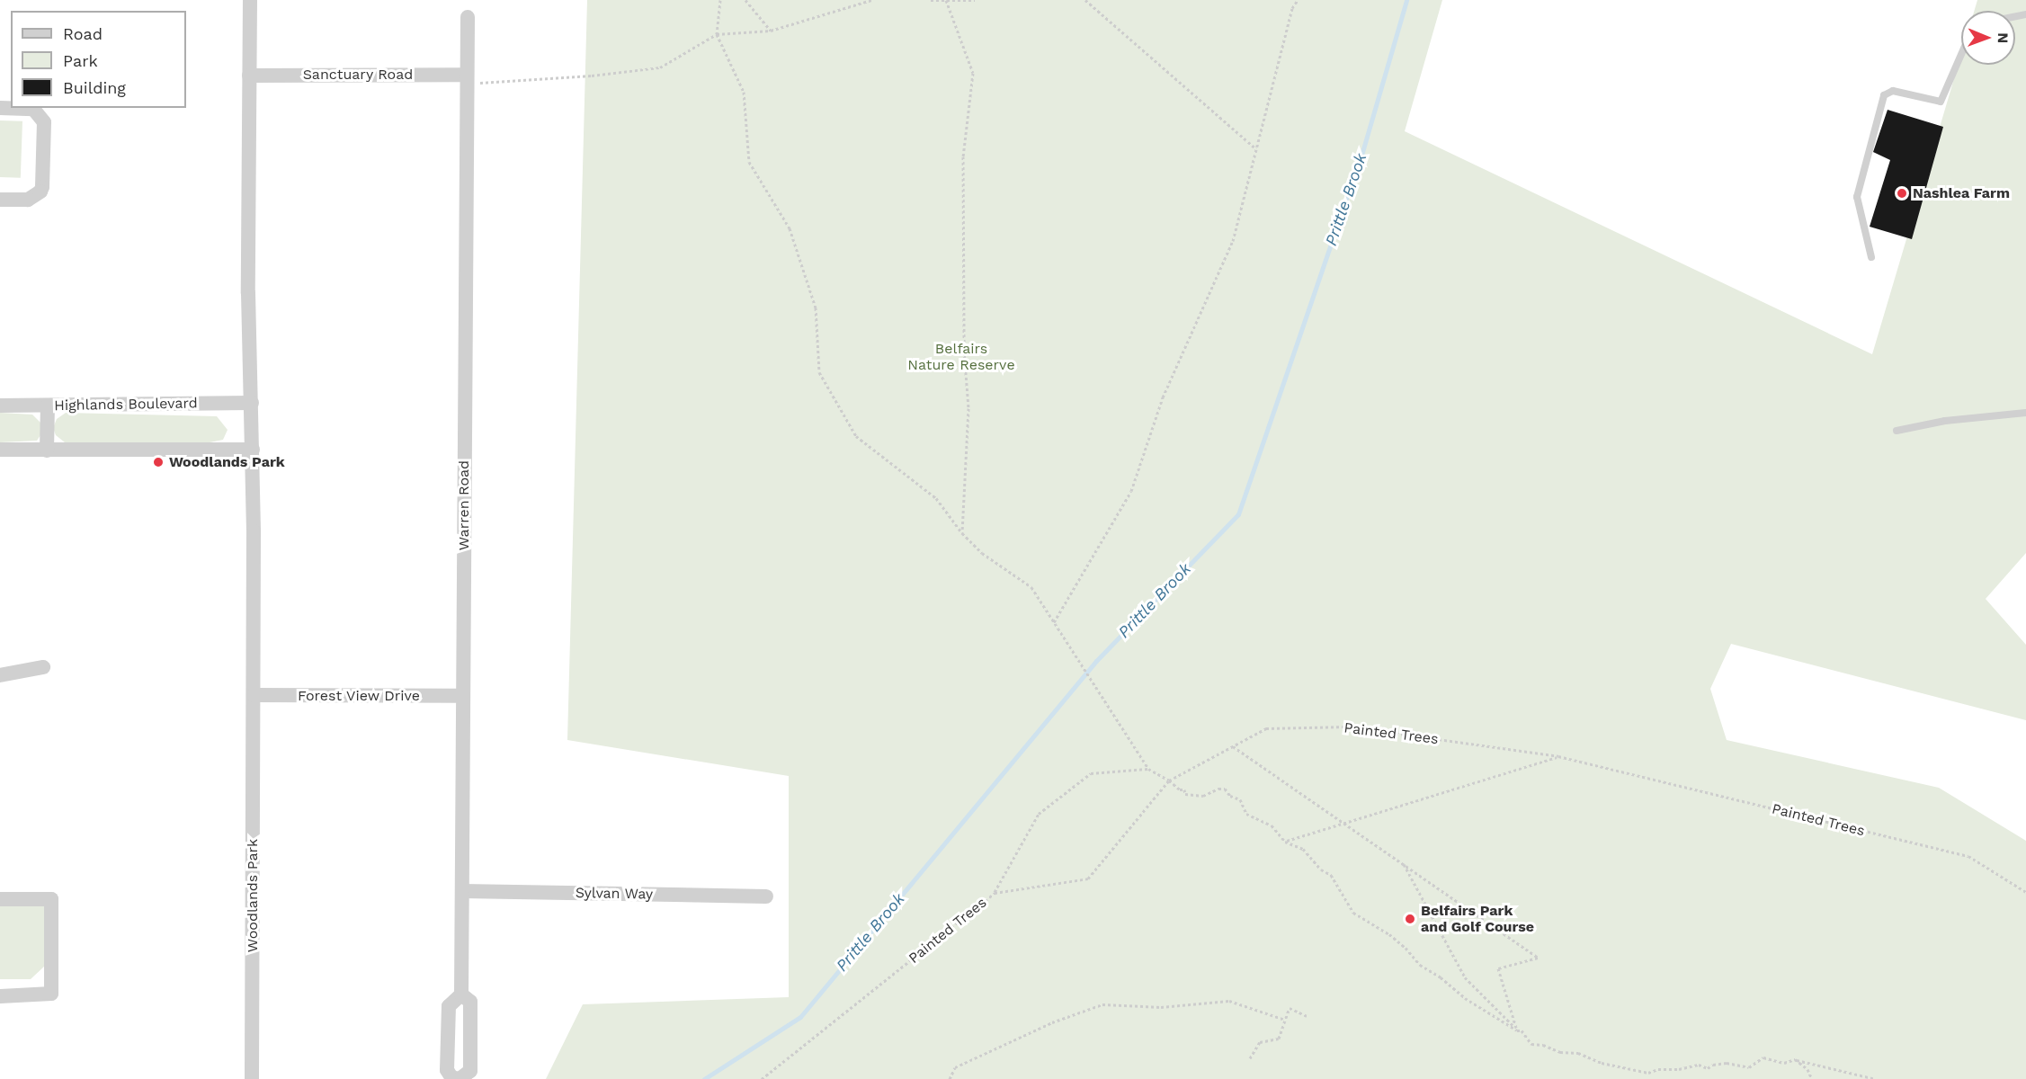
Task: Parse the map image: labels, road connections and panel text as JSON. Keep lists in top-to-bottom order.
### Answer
{
  "streets": {
    "street": [
      "Sanctuary Road",
      "Highlands Boulevard",
      "Warren Road",
      "Forest View Drive",
      "Sylvan Way",
      "Woodlands Park"
    ],
    "path": ["Painted Trees"]
  },
  "crossings": [
    ["Sanctuary Road", "Warren Road"],
    ["Sanctuary Road", "Woodlands Park"],
    ["Highlands Boulevard", "Woodlands Park"],
    ["Warren Road", "Forest View Drive"],
    ["Warren Road", "Sylvan Way"],
    ["Forest View Drive", "Woodlands Park"]
  ],
  "water": ["Prittle Brook"],
  "parks": ["Belfairs Nature Reserve"],
  "places": ["Nashlea Farm", "Woodlands Park", "Belfairs Park and Golf Course"],
  "legend": ["Road", "Park", "Building"],
  "north": "right"
}
